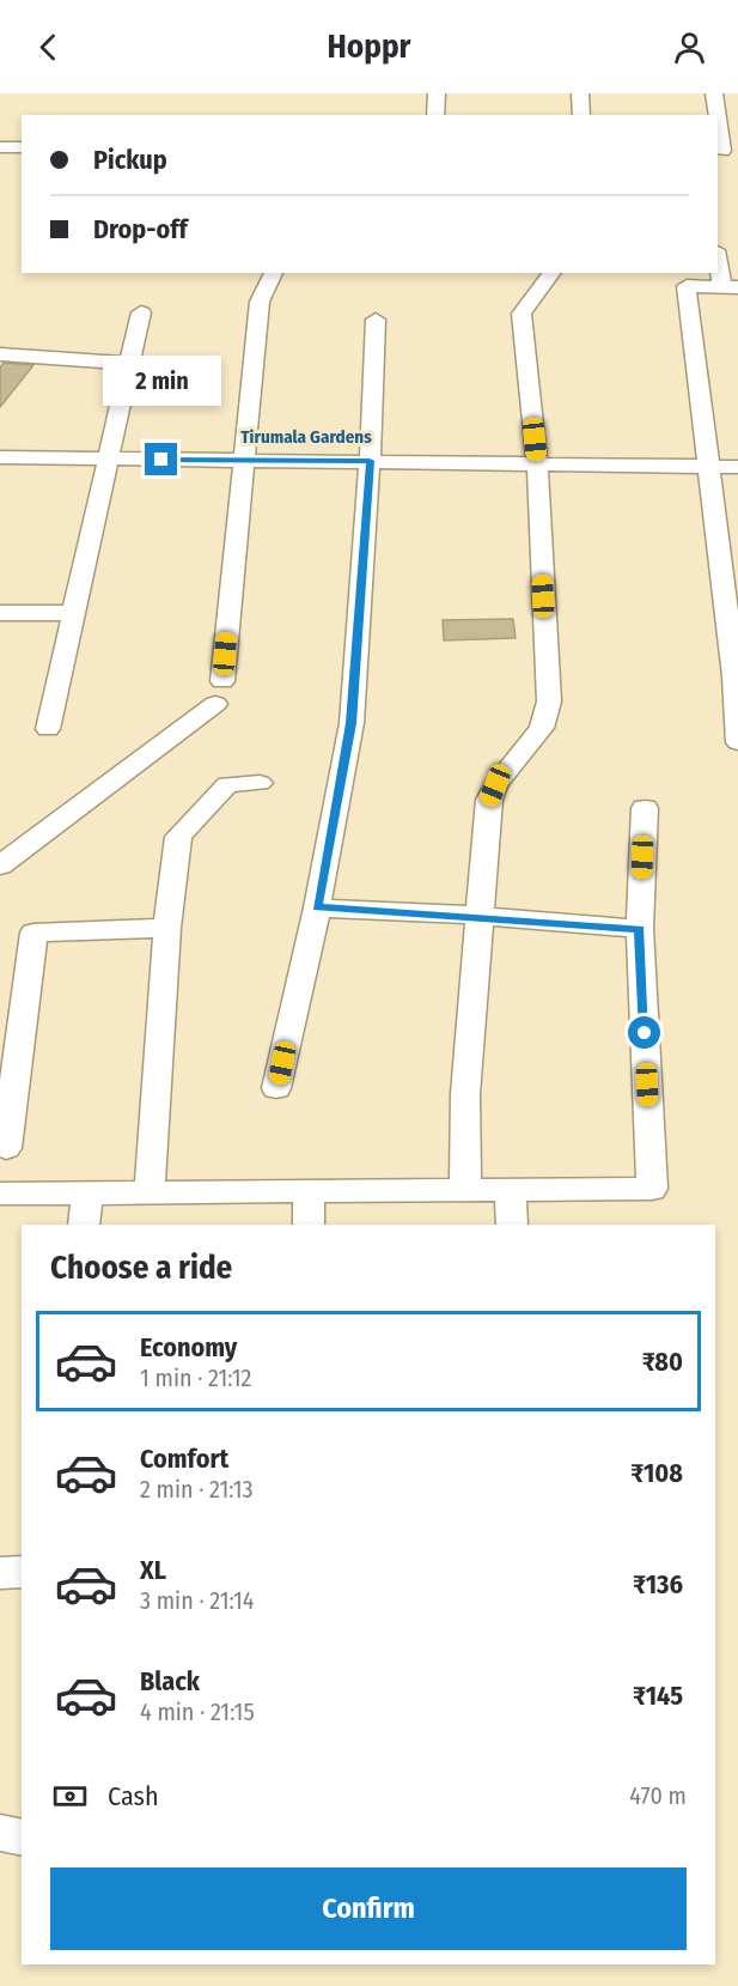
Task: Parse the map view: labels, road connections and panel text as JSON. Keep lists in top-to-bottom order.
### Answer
{
  "districts": ["Tirumala Gardens"],
  "page": {
    "header": "Hoppr",
    "banner": ["Pickup", "Drop-off"],
    "bubble": "2 min",
    "heading": "Choose a ride",
    "list": [
      {
        "name": "Economy",
        "note": "1 min · 21:12",
        "value": "₹80"
      },
      {
        "name": "Comfort",
        "note": "2 min · 21:13",
        "value": "₹108"
      },
      {
        "name": "XL",
        "note": "3 min · 21:14",
        "value": "₹136"
      },
      {
        "name": "Black",
        "note": "4 min · 21:15",
        "value": "₹145"
      }
    ],
    "pay": ["Cash", "470 m"],
    "buttons": "Confirm"
  }
}
